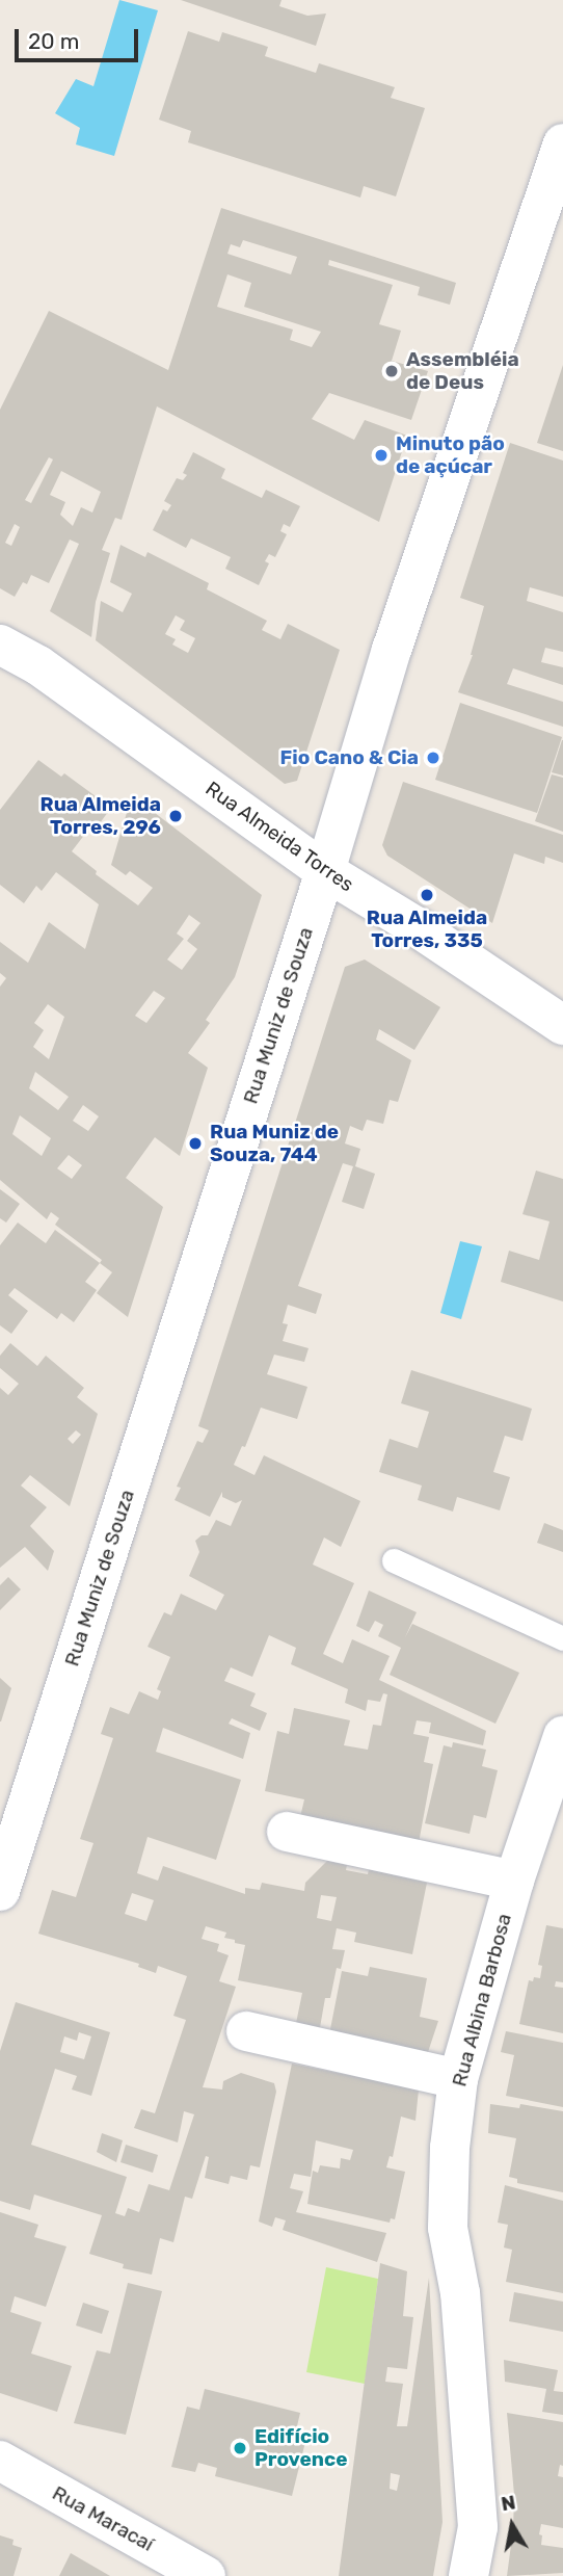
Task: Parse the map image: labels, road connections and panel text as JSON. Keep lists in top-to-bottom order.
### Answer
{
  "streets": {
    "street": [
      "Rua Almeida Torres",
      "Rua Muniz de Souza",
      "Rua Albina Barbosa",
      "Rua Maracaí"
    ]
  },
  "crossings": [
    ["Rua Almeida Torres", "Rua Muniz de Souza"]
  ],
  "places": [
    "Assembléia de Deus",
    "Minuto pão de açúcar",
    "Fio Cano & Cia",
    "Rua Almeida Torres, 296",
    "Rua Almeida Torres, 335",
    "Rua Muniz de Souza, 744",
    "Edifício Provence"
  ],
  "scale_bar": "20 m",
  "north": "top"
}
